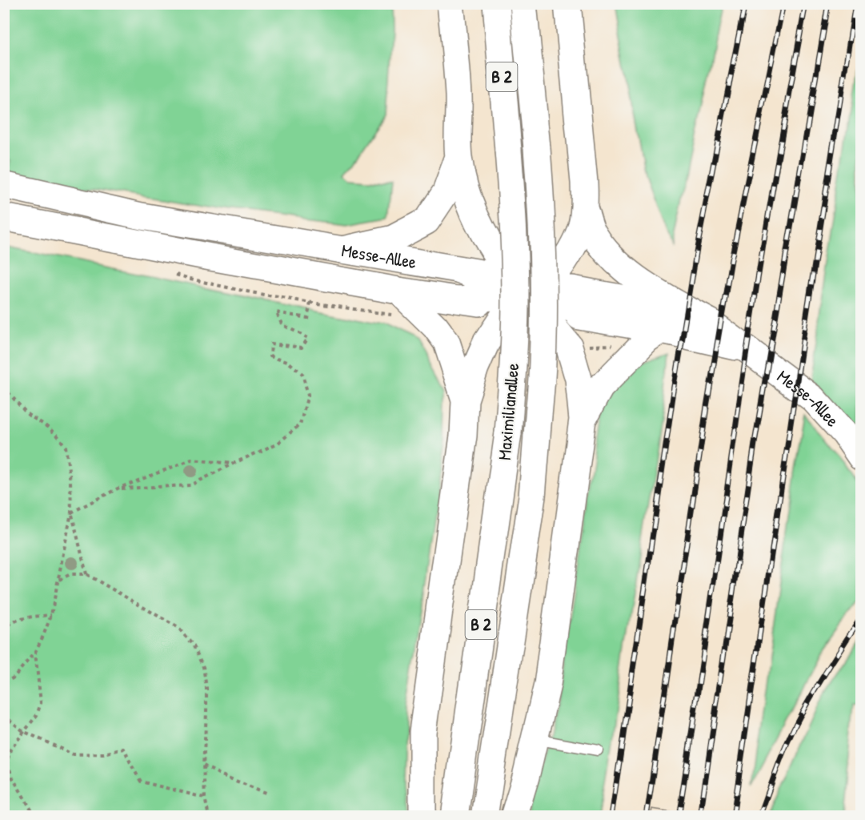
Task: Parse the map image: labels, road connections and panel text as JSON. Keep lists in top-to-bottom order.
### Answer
{
  "streets": {
    "main road": ["B 2", "Messe-Allee", "Maximilianallee"]
  }
}
